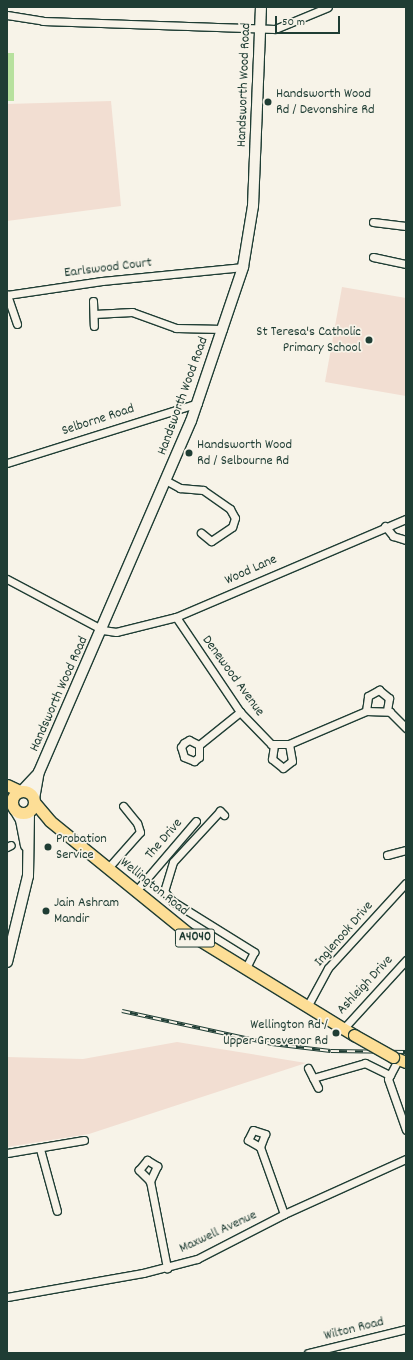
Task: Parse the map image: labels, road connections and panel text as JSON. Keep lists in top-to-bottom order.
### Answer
{
  "streets": {
    "main road": ["Handsworth Wood Road", "Wellington Road", "A4040"],
    "street": [
      "Earlswood Court",
      "Selborne Road",
      "Wood Lane",
      "Denewood Avenue",
      "The Drive",
      "Inglenook Drive",
      "Ashleigh Drive",
      "Maxwell Avenue",
      "Wilton Road"
    ]
  },
  "crossings": [
    ["Handsworth Wood Road", "Earlswood Court"],
    ["Handsworth Wood Road", "Selborne Road"],
    ["Handsworth Wood Road", "Wood Lane"],
    ["Handsworth Wood Road", "Wellington Road"],
    ["Wood Lane", "Denewood Avenue"],
    ["The Drive", "Wellington Road"],
    ["Wellington Road", "Inglenook Drive"],
    ["Wellington Road", "Ashleigh Drive"]
  ],
  "places": [
    "Handsworth Wood Rd / Devonshire Rd",
    "St Teresa's Catholic Primary School",
    "Handsworth Wood Rd / Selbourne Rd",
    "Probation Service",
    "Jain Ashram Mandir",
    "Wellington Rd / Upper Grosvenor Rd"
  ],
  "scale_bar": "50 m"
}
